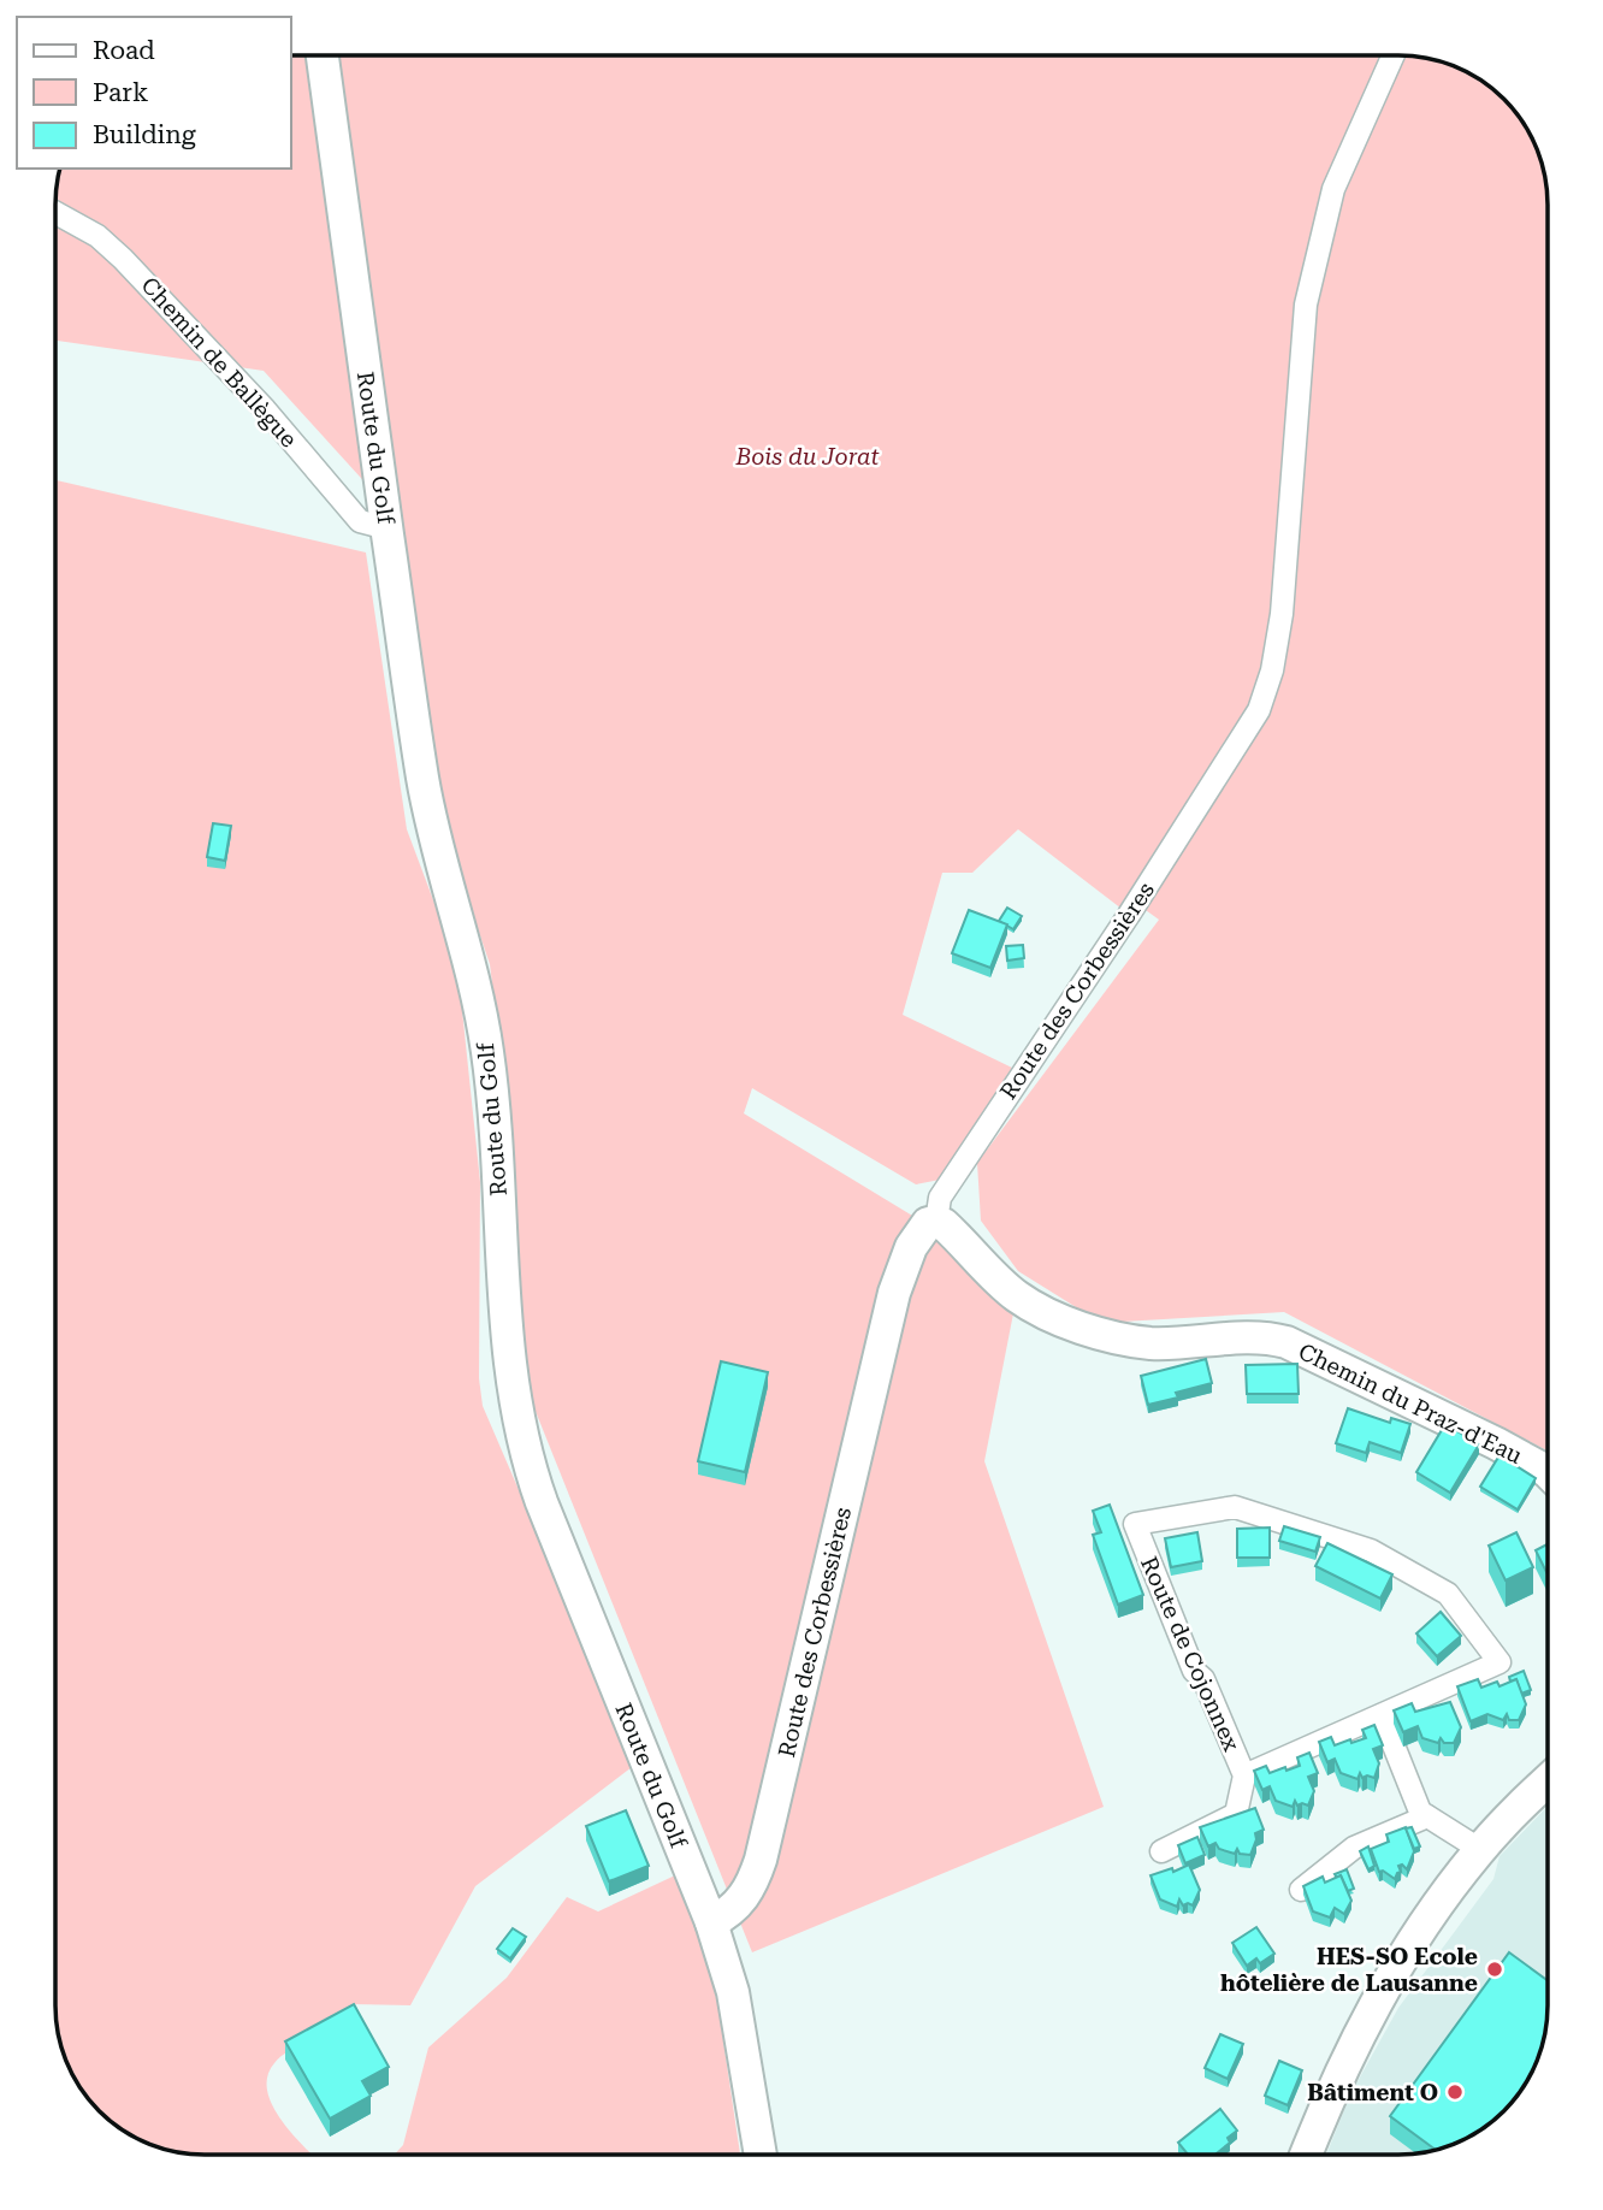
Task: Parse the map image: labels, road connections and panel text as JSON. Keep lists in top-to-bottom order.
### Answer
{
  "streets": {
    "main road": ["Route du Golf", "Route des Corbessières", "Chemin du Praz-d'Eau"],
    "street": ["Chemin de Ballègue", "Route de Cojonnex"]
  },
  "crossings": [
    ["Chemin de Ballègue", "Route du Golf"],
    ["Route du Golf", "Route des Corbessières"],
    ["Route des Corbessières", "Chemin du Praz-d'Eau"]
  ],
  "parks": ["Bois du Jorat"],
  "places": ["HES-SO Ecole hôtelière de Lausanne", "Bâtiment O"],
  "legend": ["Road", "Park", "Building"]
}
